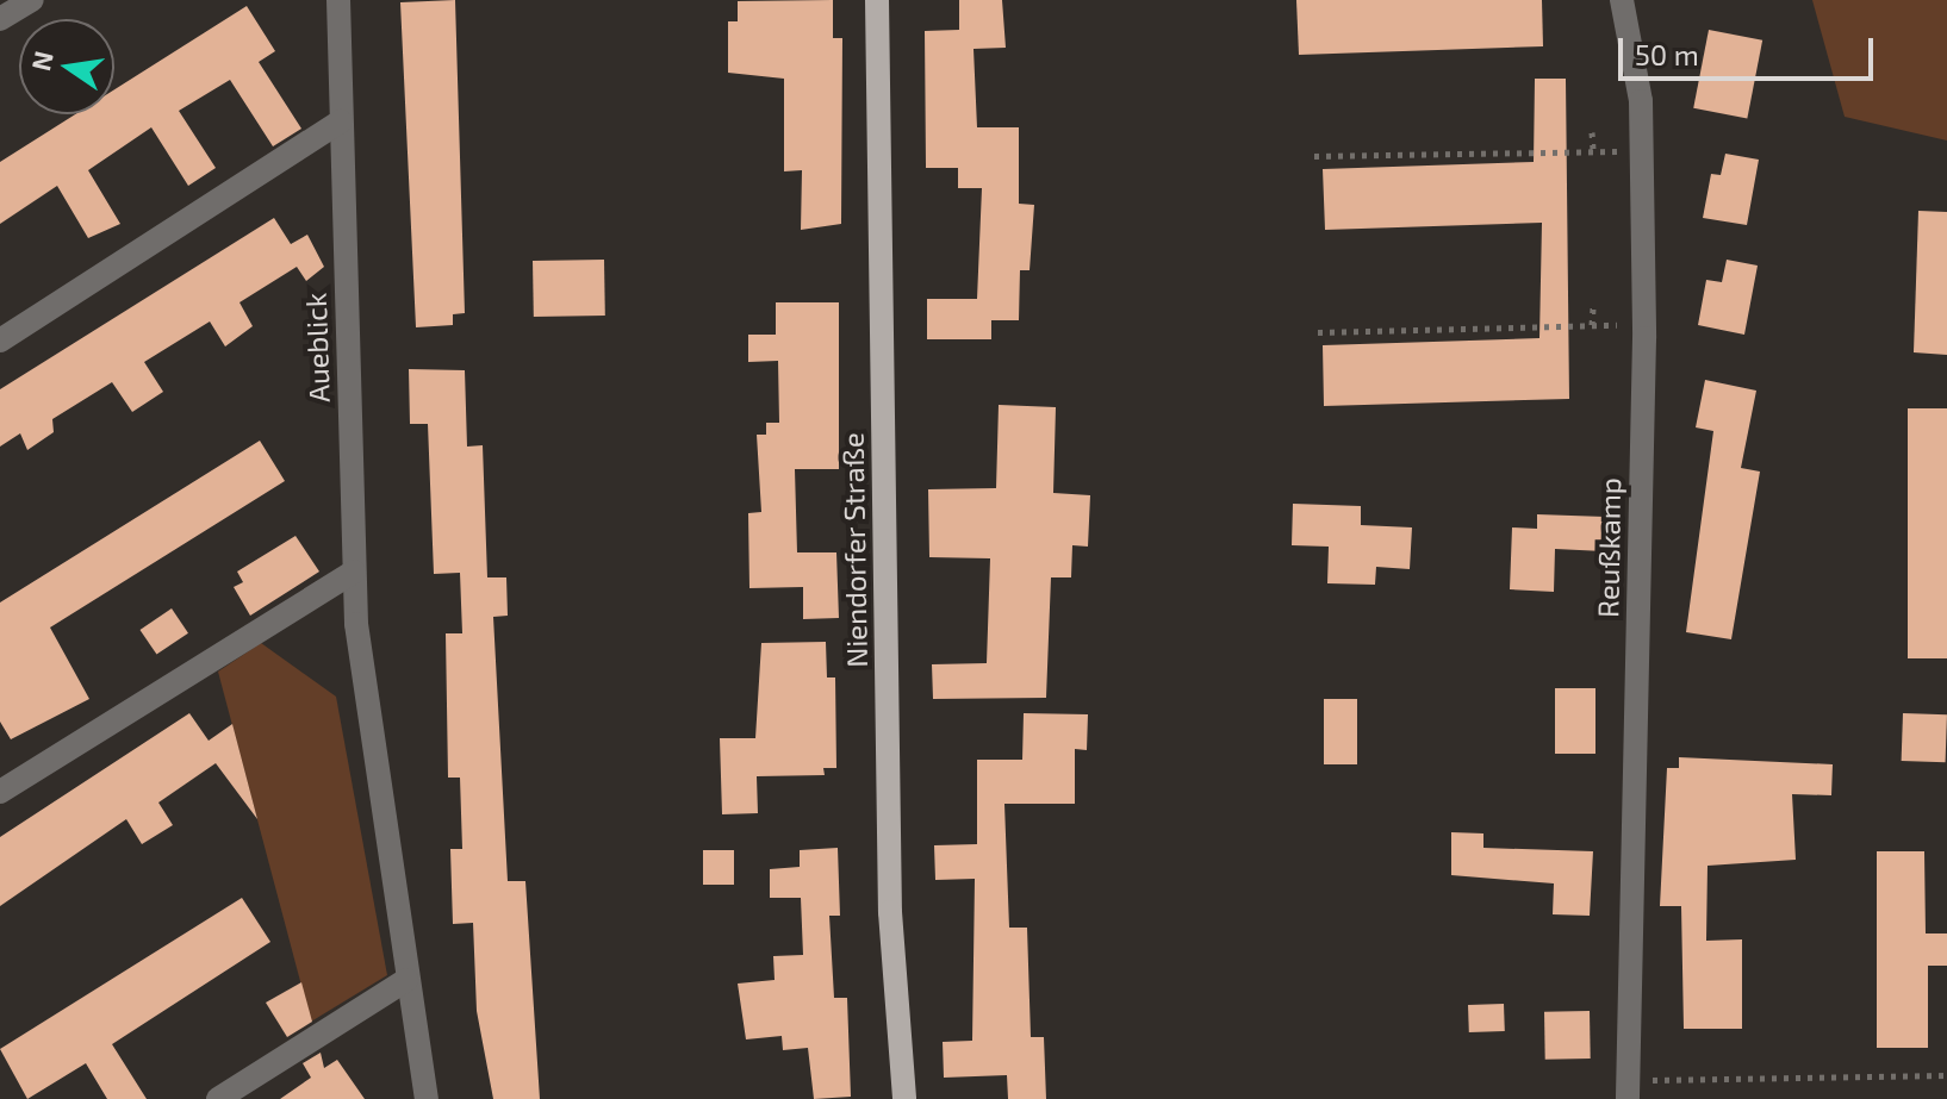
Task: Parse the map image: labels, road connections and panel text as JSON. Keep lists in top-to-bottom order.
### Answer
{
  "streets": {
    "main road": ["Niendorfer Straße"],
    "street": ["Aueblick", "Reußkamp"]
  },
  "scale_bar": "50 m",
  "north": "left"
}
